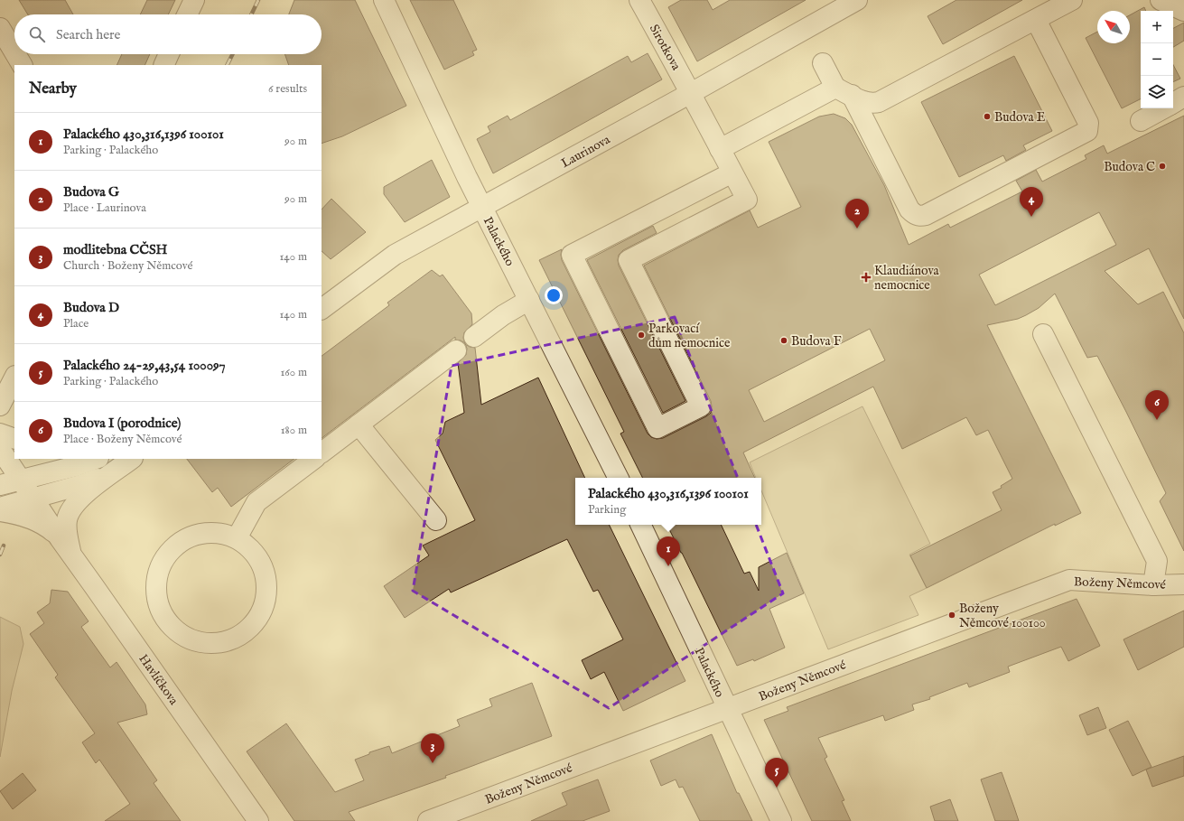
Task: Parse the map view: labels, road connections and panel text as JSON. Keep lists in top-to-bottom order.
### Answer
{
  "streets": {
    "street": [
      "Sirotkova",
      "Laurinova",
      "Palackého",
      "Boženy Němcové",
      "Havlíčkova"
    ]
  },
  "crossings": [
    ["Sirotkova", "Laurinova"],
    ["Laurinova", "Palackého"],
    ["Palackého", "Boženy Němcové"]
  ],
  "places": {
    "other": [
      "Budova E",
      "Budova C",
      "Parkovací dům nemocnice",
      "Budova F",
      "Boženy Němcové 100100"
    ],
    "health": ["Klaudiánova nemocnice"]
  },
  "north": "top left",
  "page": {
    "map_buttons": ["+", "−"],
    "search": "Search here",
    "heading": ["Nearby", "6 results"],
    "list": [
      {
        "mark": "1",
        "name": "Palackého 430,316,1396 100101",
        "note": "Parking · Palackého",
        "value": "90 m"
      },
      {
        "mark": "2",
        "name": "Budova G",
        "note": "Place · Laurinova",
        "value": "90 m"
      },
      {
        "mark": "3",
        "name": "modlitebna CČSH",
        "note": "Church · Boženy Němcové",
        "value": "140 m"
      },
      {
        "mark": "4",
        "name": "Budova D",
        "note": "Place",
        "value": "140 m"
      },
      {
        "mark": "5",
        "name": "Palackého 24-29,43,54 100097",
        "note": "Parking · Palackého",
        "value": "160 m"
      },
      {
        "mark": "6",
        "name": "Budova I (porodnice)",
        "note": "Place · Boženy Němcové",
        "value": "180 m"
      }
    ],
    "pins": [
      "4",
      "2",
      "6",
      "1",
      "3",
      "5"
    ],
    "popup": ["Palackého 430,316,1396 100101", "Parking"]
  }
}
